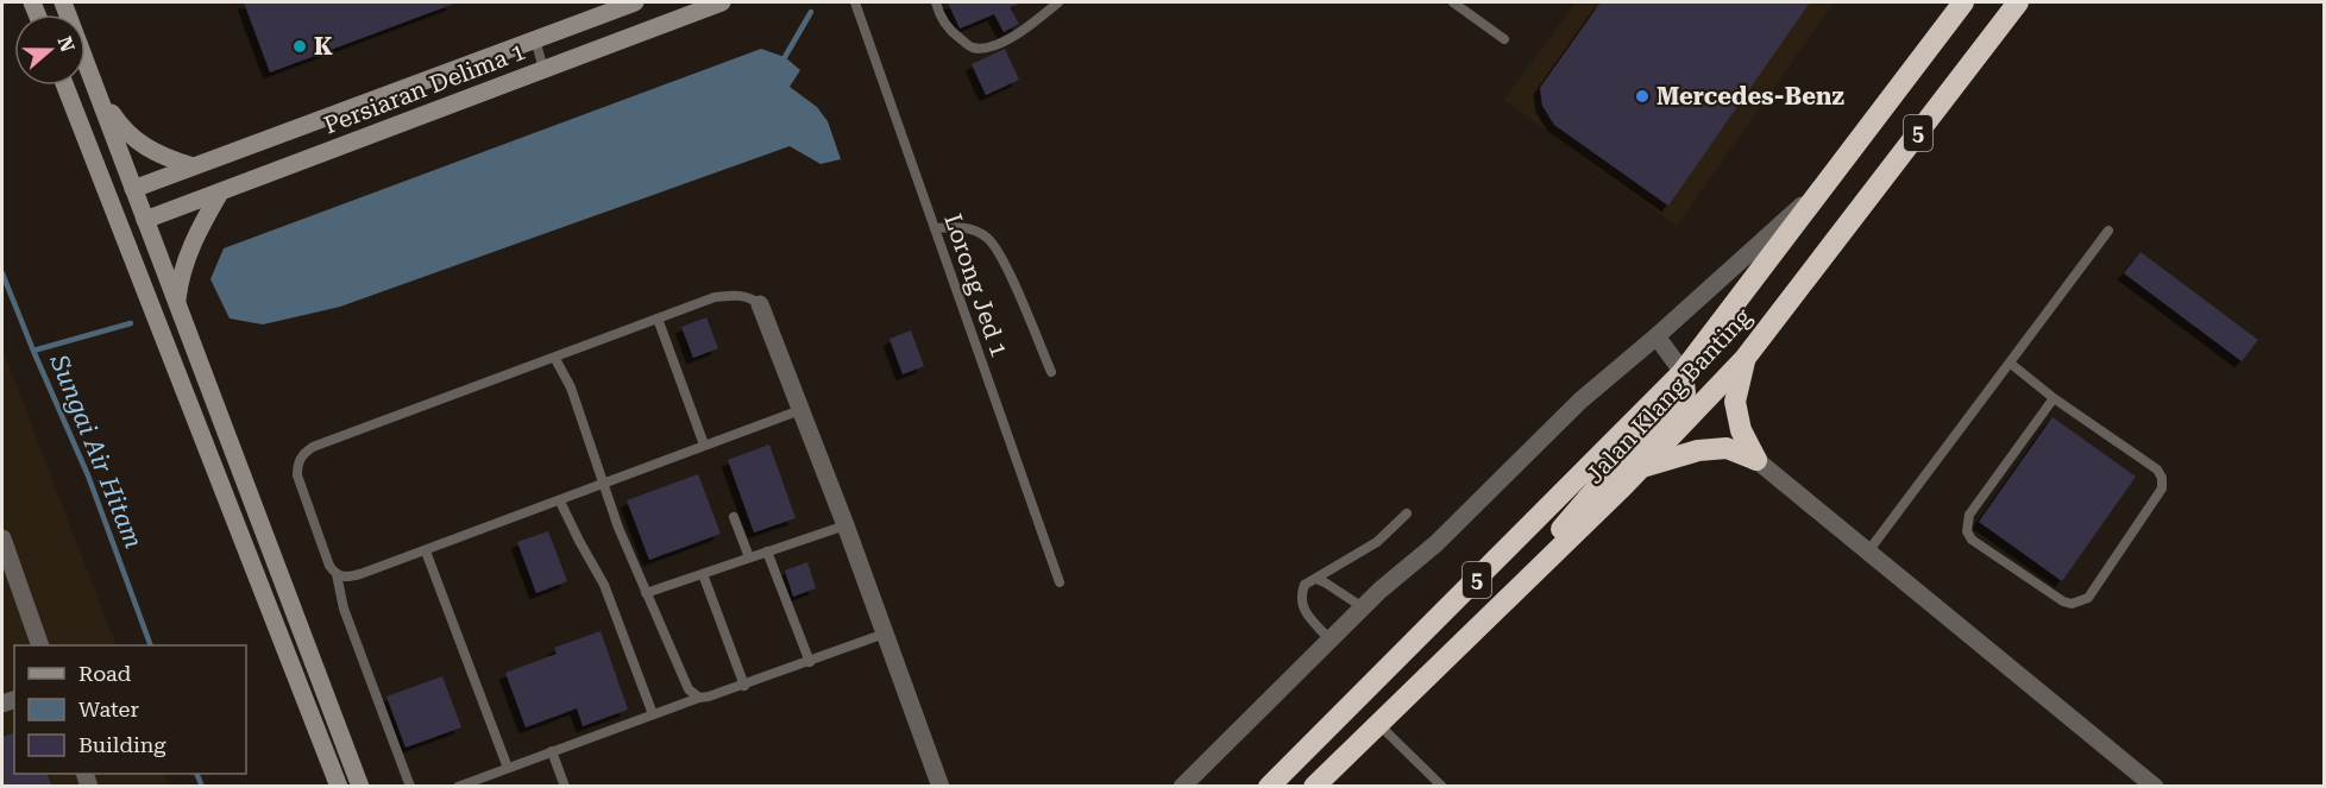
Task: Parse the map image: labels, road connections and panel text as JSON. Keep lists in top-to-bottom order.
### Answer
{
  "streets": {
    "highway": ["5", "Jalan Klang Banting"],
    "street": ["Persiaran Delima 1"],
    "lane": ["Lorong Jed 1"]
  },
  "water": ["Sungai Air Hitam"],
  "places": ["K", "Mercedes-Benz"],
  "legend": ["Road", "Water", "Building"],
  "north": "right"
}
